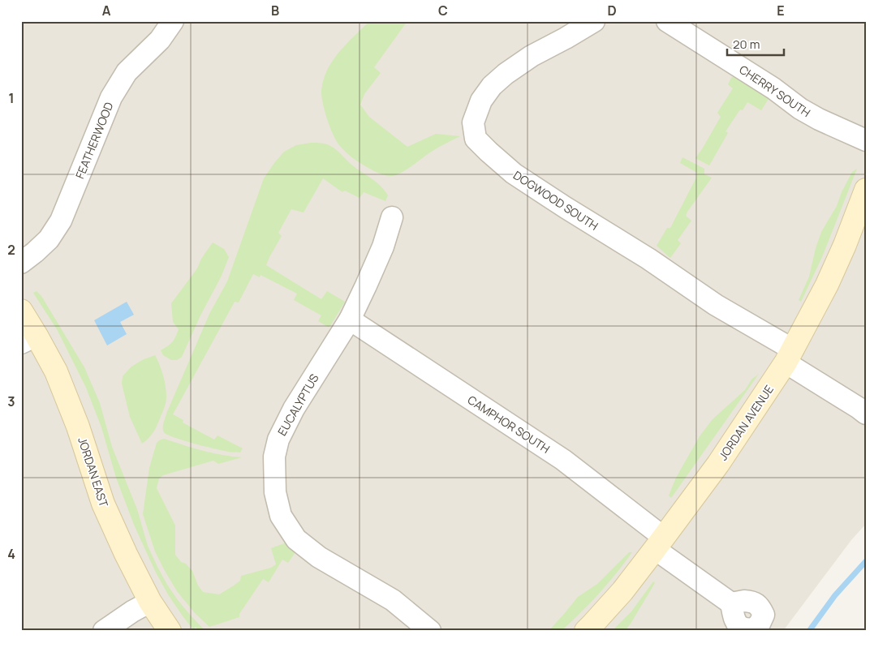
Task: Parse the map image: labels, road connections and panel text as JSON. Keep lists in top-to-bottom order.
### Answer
{
  "streets": {
    "street": [
      "CHERRY SOUTH",
      "FEATHERWOOD",
      "DOGWOOD SOUTH",
      "EUCALYPTUS",
      "JORDAN AVENUE",
      "CAMPHOR SOUTH",
      "JORDAN EAST"
    ]
  },
  "crossings": [
    ["DOGWOOD SOUTH", "JORDAN AVENUE"],
    ["EUCALYPTUS", "CAMPHOR SOUTH"],
    ["JORDAN AVENUE", "CAMPHOR SOUTH"]
  ],
  "scale_bar": "20 m",
  "grid": {
    "columns": [
      "A",
      "B",
      "C",
      "D",
      "E"
    ],
    "rows": [
      "1",
      "2",
      "3",
      "4"
    ]
  }
}
